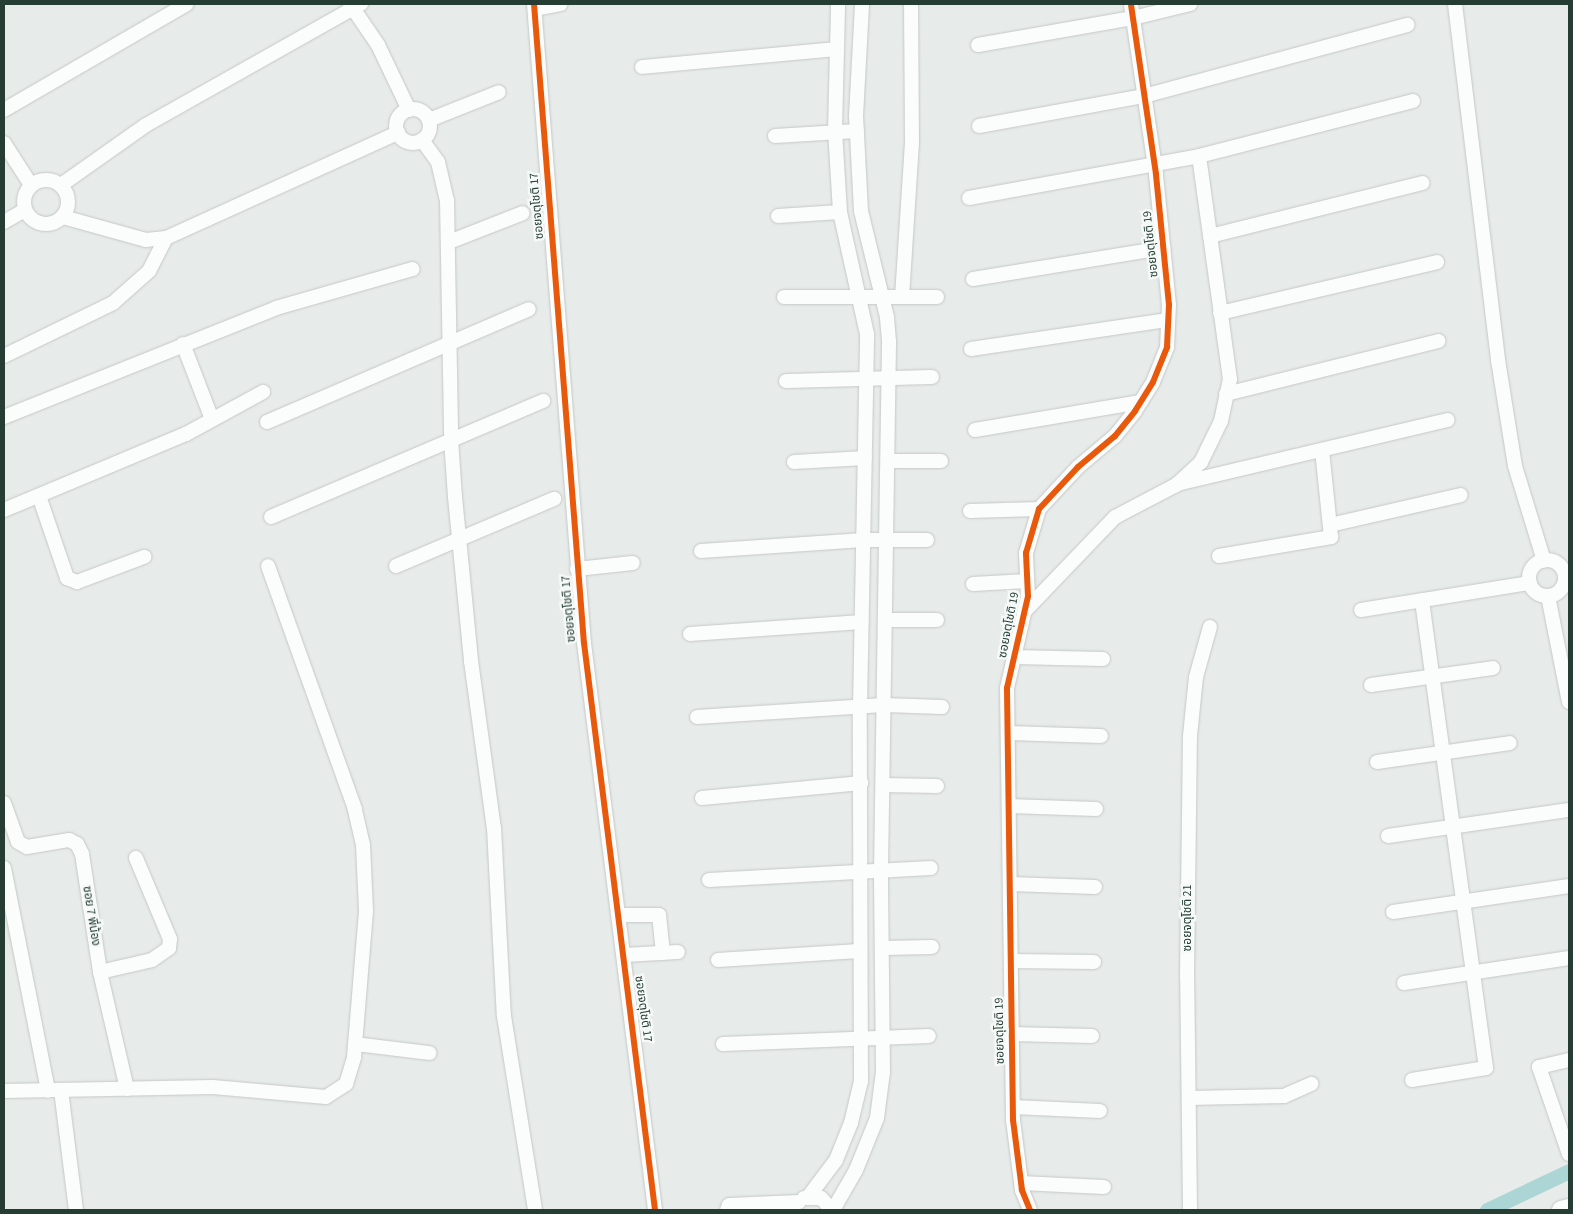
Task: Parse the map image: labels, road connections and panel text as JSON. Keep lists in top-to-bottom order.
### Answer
{
  "streets": {
    "street": [
      "ซอยจตุโชติ 17",
      "ซอยจตุโชติ 19",
      "ซอย 7 พี่น้อง",
      "ซอยจตุโชติ 21"
    ]
  }
}
